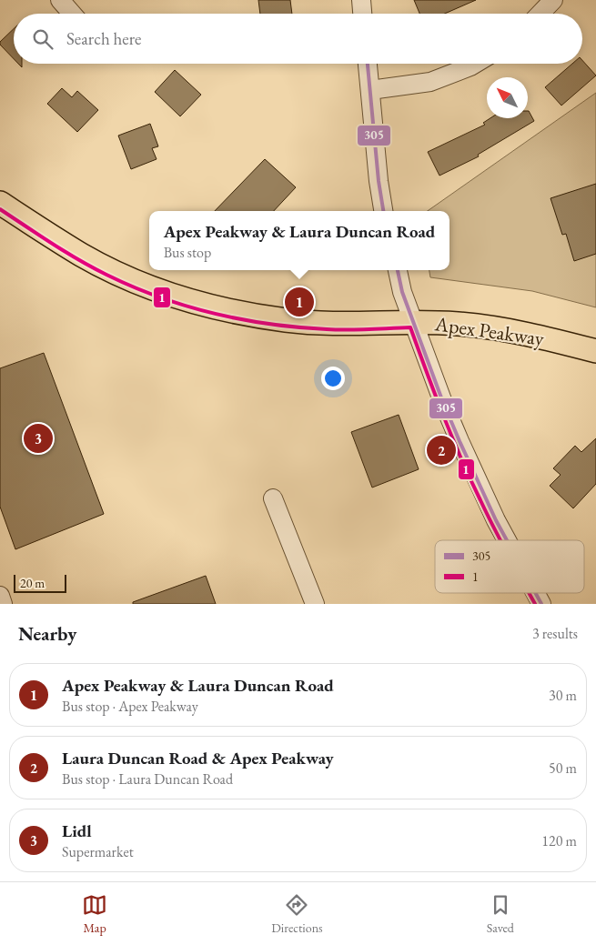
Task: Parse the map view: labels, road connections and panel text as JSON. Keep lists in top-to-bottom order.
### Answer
{
  "streets": {
    "main road": ["Apex Peakway"]
  },
  "lines": ["transit line 305", "transit line 1"],
  "legend": ["305", "1"],
  "scale_bar": "20 m",
  "north": "top left",
  "page": {
    "search": "Search here",
    "popup": ["Apex Peakway & Laura Duncan Road", "Bus stop"],
    "pins": ["1", "3", "2"],
    "scale": "20 m",
    "heading": ["Nearby", "3 results"],
    "list": [
      {
        "mark": "1",
        "name": "Apex Peakway & Laura Duncan Road",
        "note": "Bus stop · Apex Peakway",
        "value": "30 m"
      },
      {
        "mark": "2",
        "name": "Laura Duncan Road & Apex Peakway",
        "note": "Bus stop · Laura Duncan Road",
        "value": "50 m"
      },
      {
        "mark": "3",
        "name": "Lidl",
        "note": "Supermarket",
        "value": "120 m"
      }
    ],
    "nav": ["Map", "Directions", "Saved"]
  }
}
